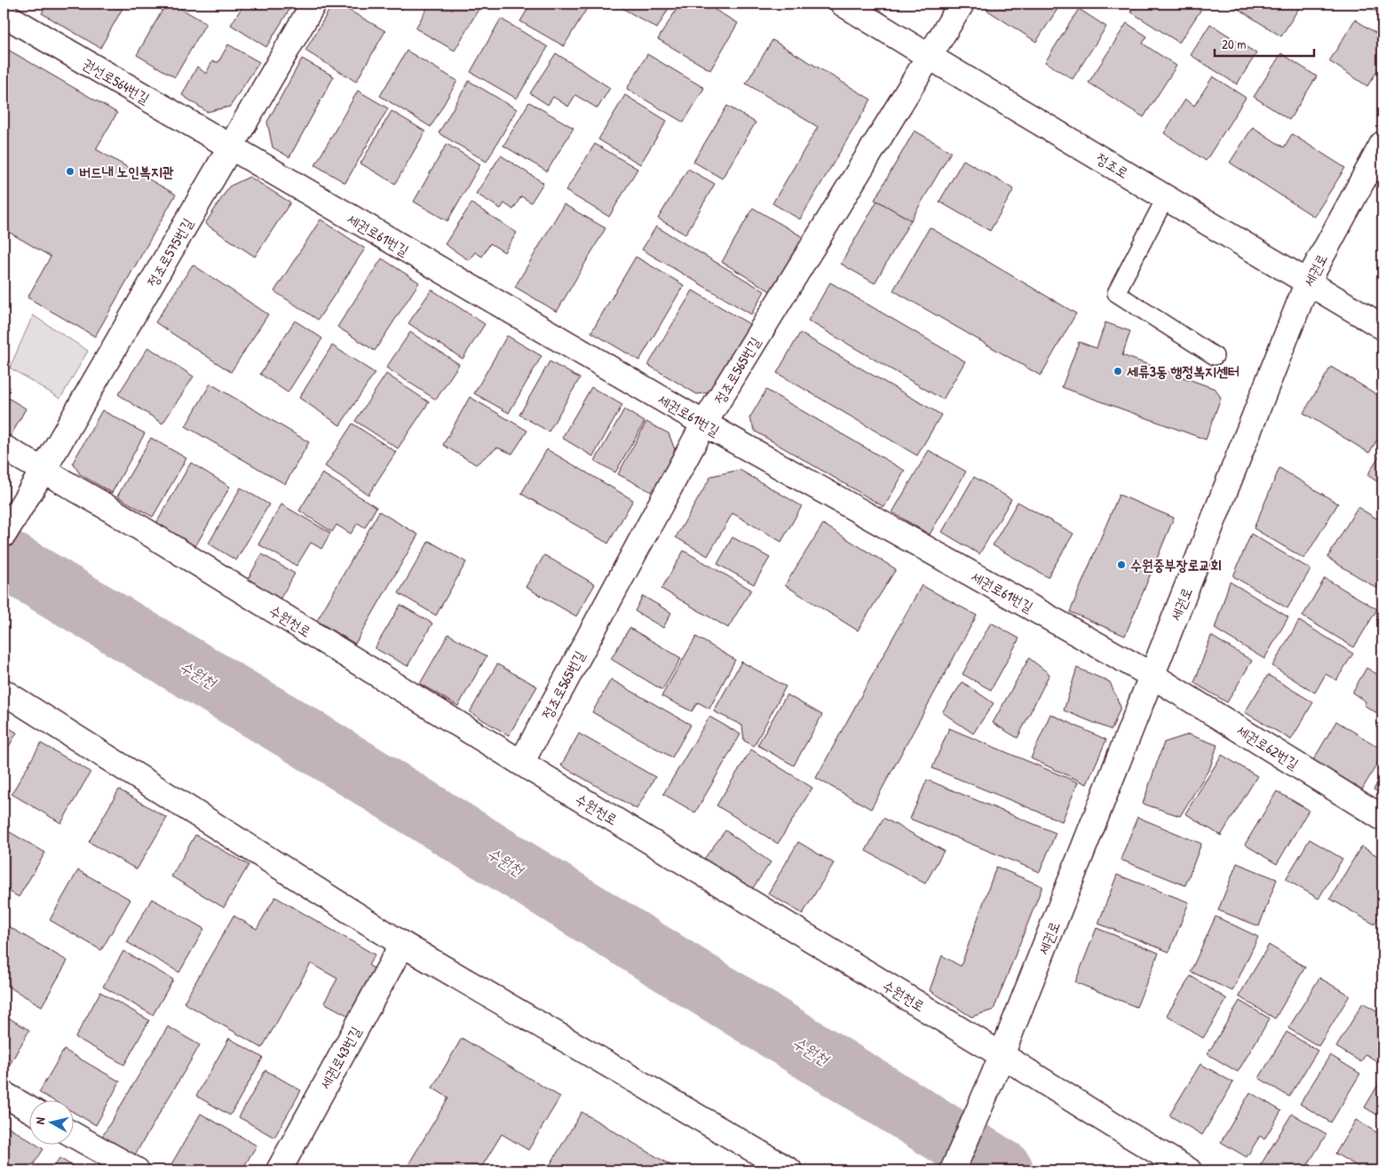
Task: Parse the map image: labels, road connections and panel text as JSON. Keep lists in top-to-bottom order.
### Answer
{
  "streets": {
    "street": [
      "권선로564번길",
      "정조로",
      "세권로61번길",
      "정조로575번길",
      "세권로",
      "정조로565번길",
      "수원천로",
      "세권로62번길",
      "세권로43번길"
    ]
  },
  "crossings": [
    ["권선로564번길", "세권로61번길"],
    ["권선로564번길", "정조로575번길"],
    ["정조로", "세권로"],
    ["정조로", "정조로565번길"],
    ["세권로61번길", "정조로575번길"],
    ["세권로61번길", "세권로"],
    ["세권로61번길", "정조로565번길"],
    ["세권로61번길", "세권로62번길"],
    ["정조로575번길", "수원천로"],
    ["세권로", "수원천로"],
    ["세권로", "세권로62번길"],
    ["정조로565번길", "수원천로"]
  ],
  "water": ["수원천"],
  "places": ["버드내 노인복지관", "세류3동 행정복지센터", "수원중부장로교회"],
  "scale_bar": "20 m",
  "north": "left"
}
